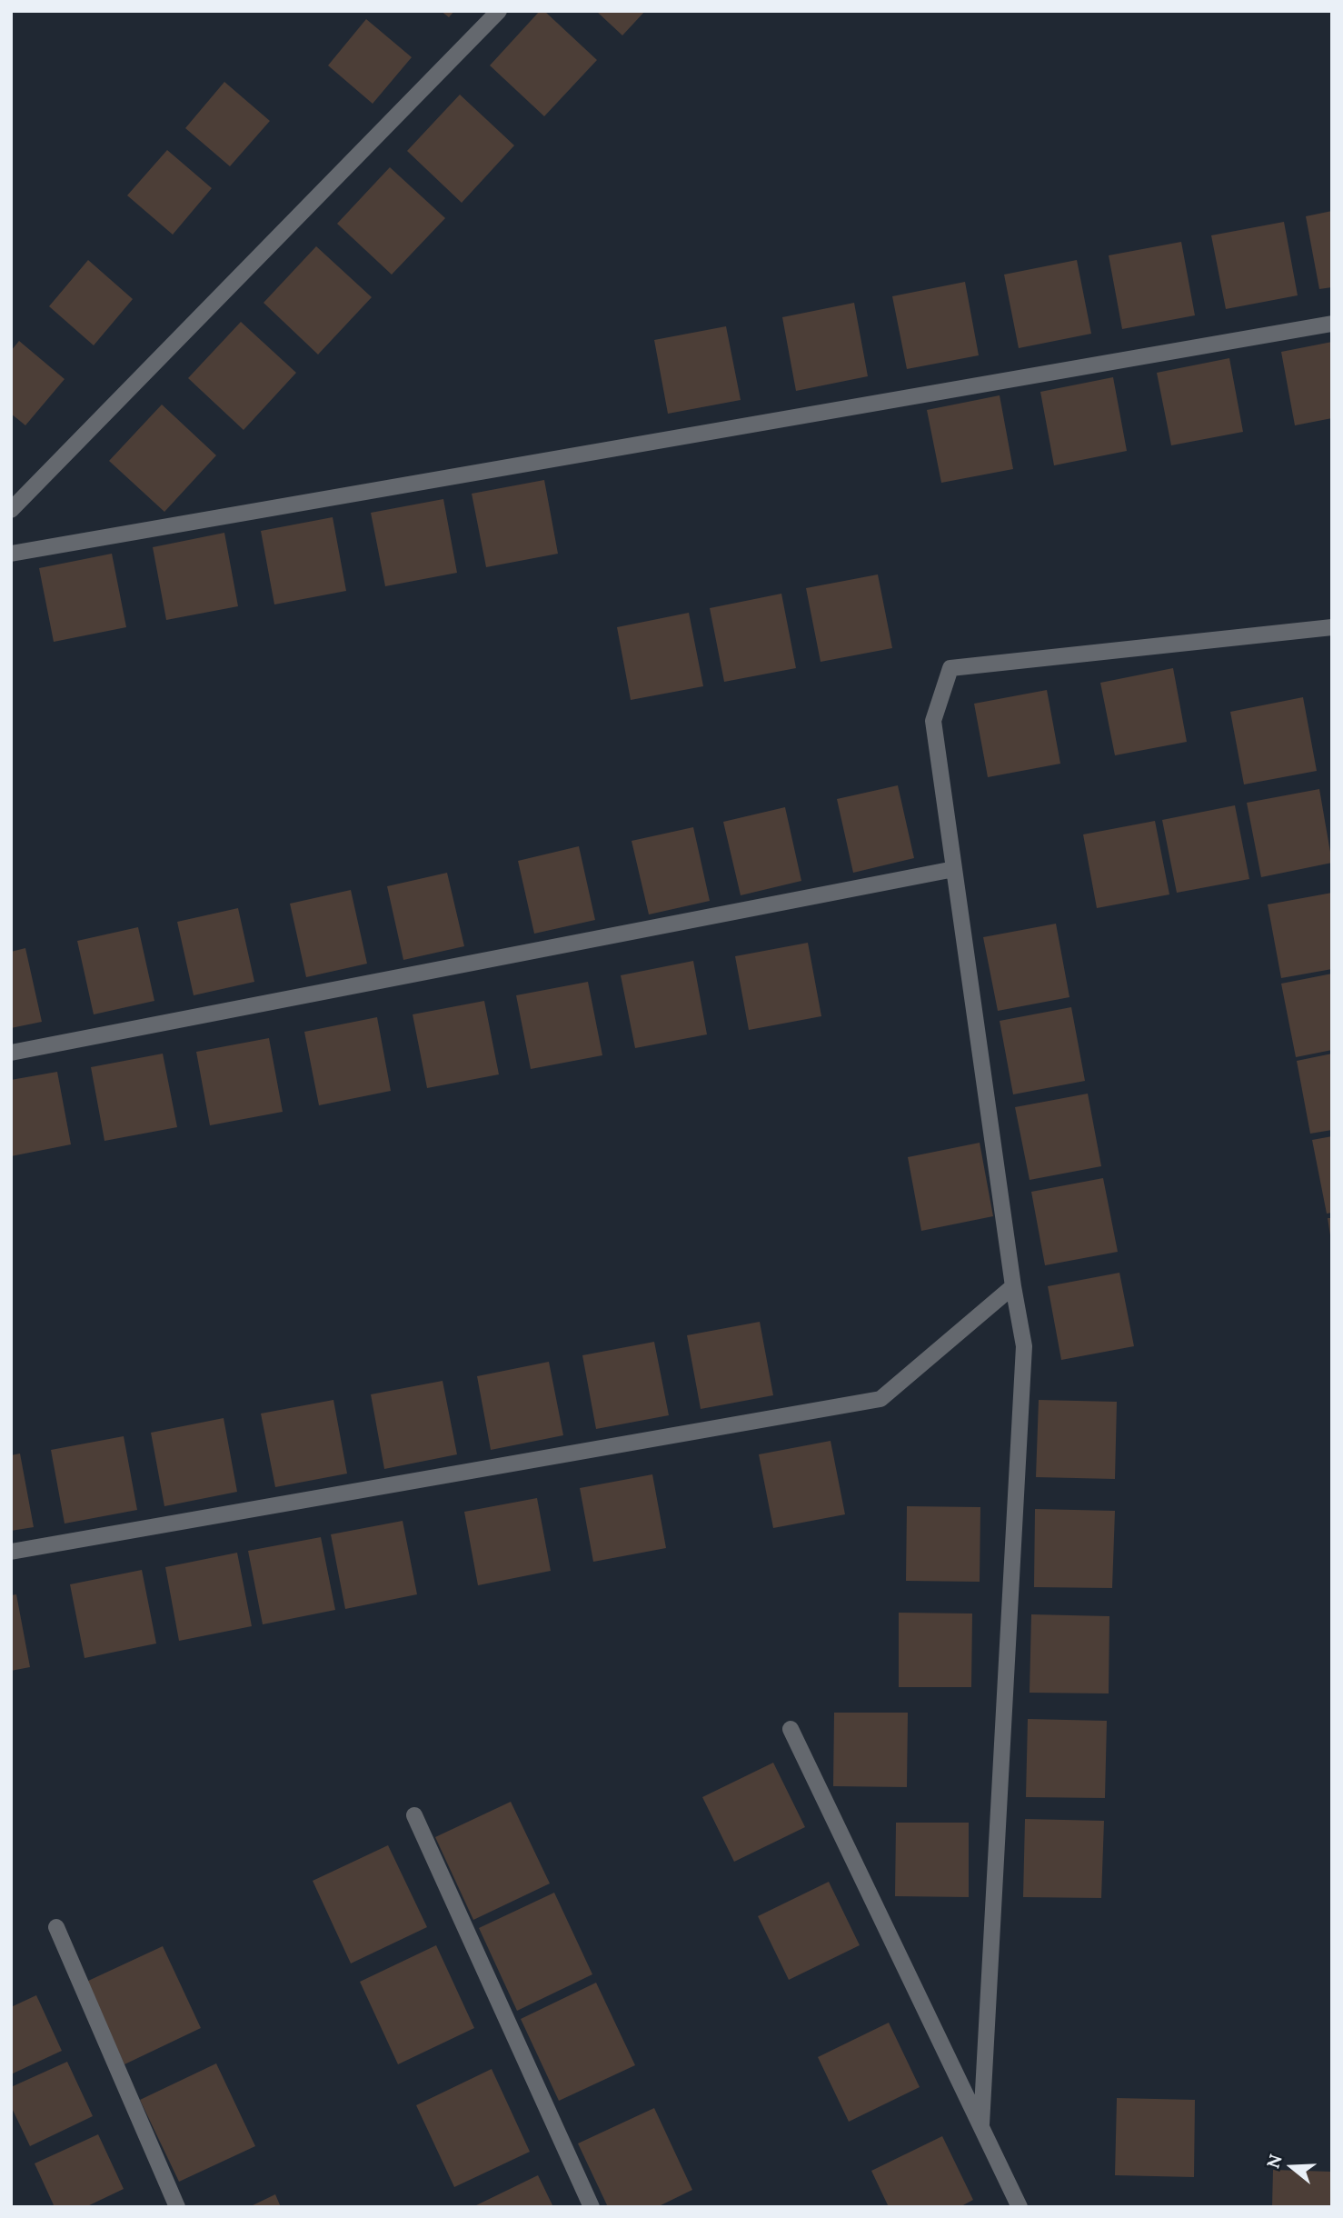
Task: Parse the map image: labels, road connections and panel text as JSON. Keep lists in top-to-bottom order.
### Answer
{
  "north": "left"
}
